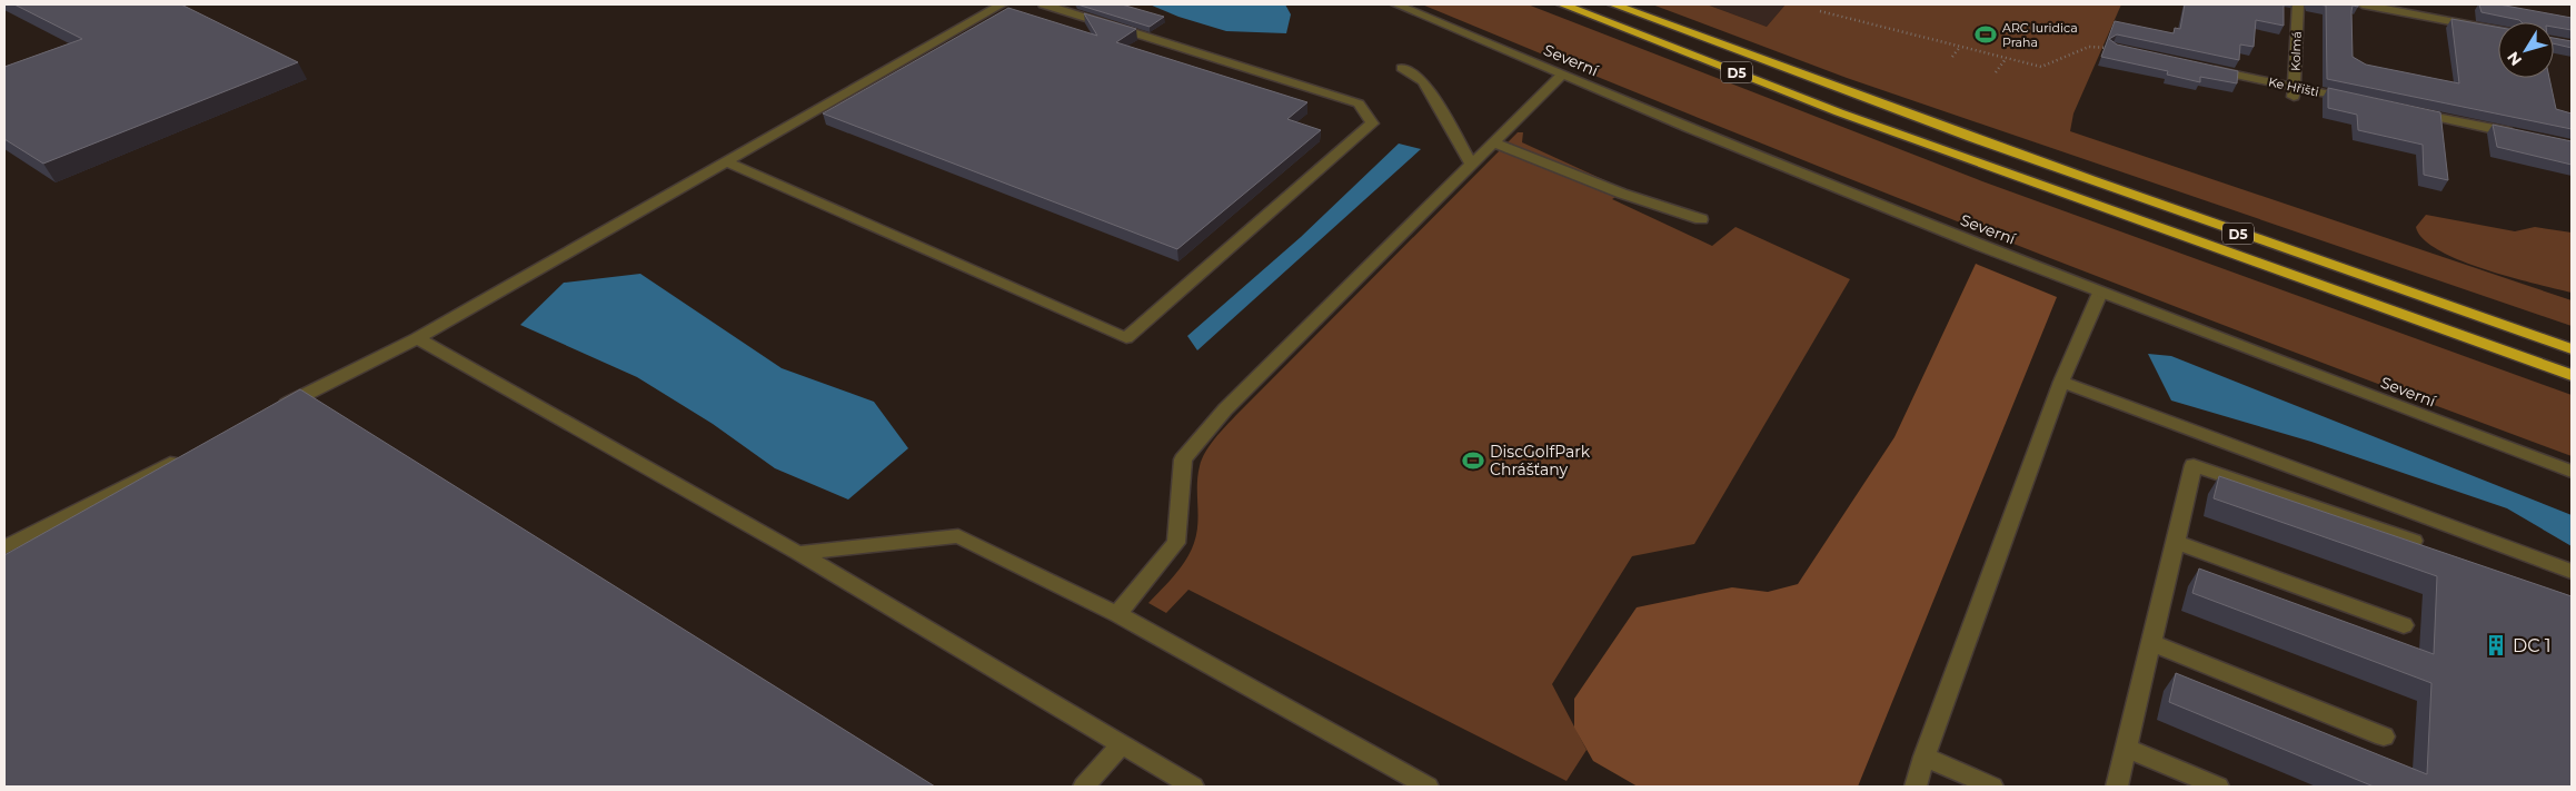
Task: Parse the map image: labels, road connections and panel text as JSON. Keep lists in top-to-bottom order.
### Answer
{
  "streets": {
    "highway": ["D5"],
    "street": ["Kolmá", "Severní", "Ke Hřišti"]
  },
  "crossings": [
    ["Kolmá", "Ke Hřišti"]
  ],
  "places": {
    "sports": ["ARC Iuridica Praha", "DiscGolfPark Chrášťany"],
    "building": ["DC 1"]
  },
  "north": "bottom left"
}
